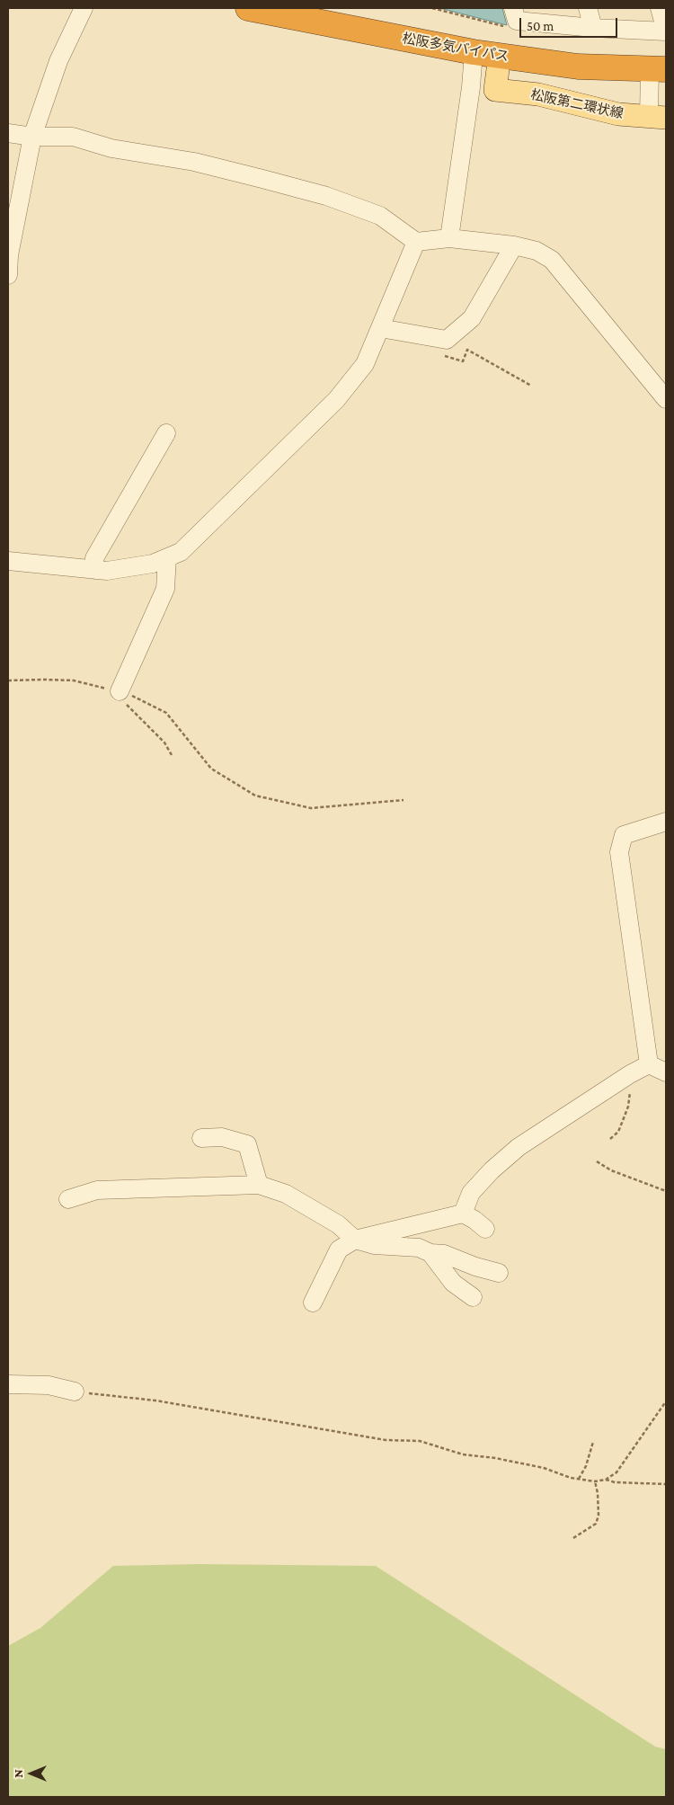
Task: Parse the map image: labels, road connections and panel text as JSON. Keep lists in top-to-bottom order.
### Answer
{
  "streets": {
    "highway": ["松阪多気バイパス"],
    "main road": ["松阪第二環状線"]
  },
  "crossings": [
    ["松阪多気バイパス", "松阪第二環状線"]
  ],
  "scale_bar": "50 m",
  "north": "left"
}
